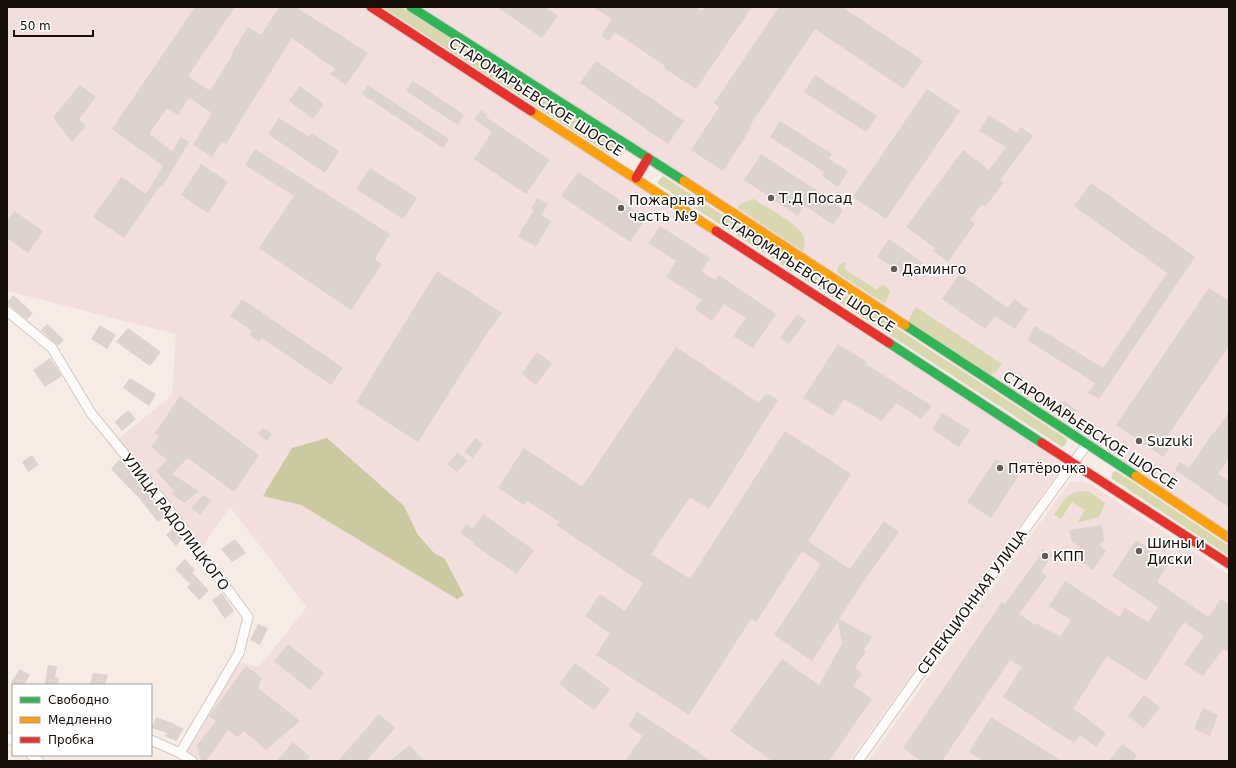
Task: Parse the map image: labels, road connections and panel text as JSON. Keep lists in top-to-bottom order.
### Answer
{
  "streets": {
    "main road": ["СТАРОМАРЬЕВСКОЕ ШОССЕ"],
    "street": ["УЛИЦА РАДОЛИЦКОГО", "СЕЛЕКЦИОННАЯ УЛИЦА"]
  },
  "crossings": [
    ["СТАРОМАРЬЕВСКОЕ ШОССЕ", "СЕЛЕКЦИОННАЯ УЛИЦА"]
  ],
  "places": [
    "Т.Д Посад",
    "Пожарная часть №9",
    "Даминго",
    "Suzuki",
    "Пятёрочка",
    "Шины и Диски",
    "КПП"
  ],
  "legend": ["Свободно", "Медленно", "Пробка"],
  "scale_bar": "50 m"
}
